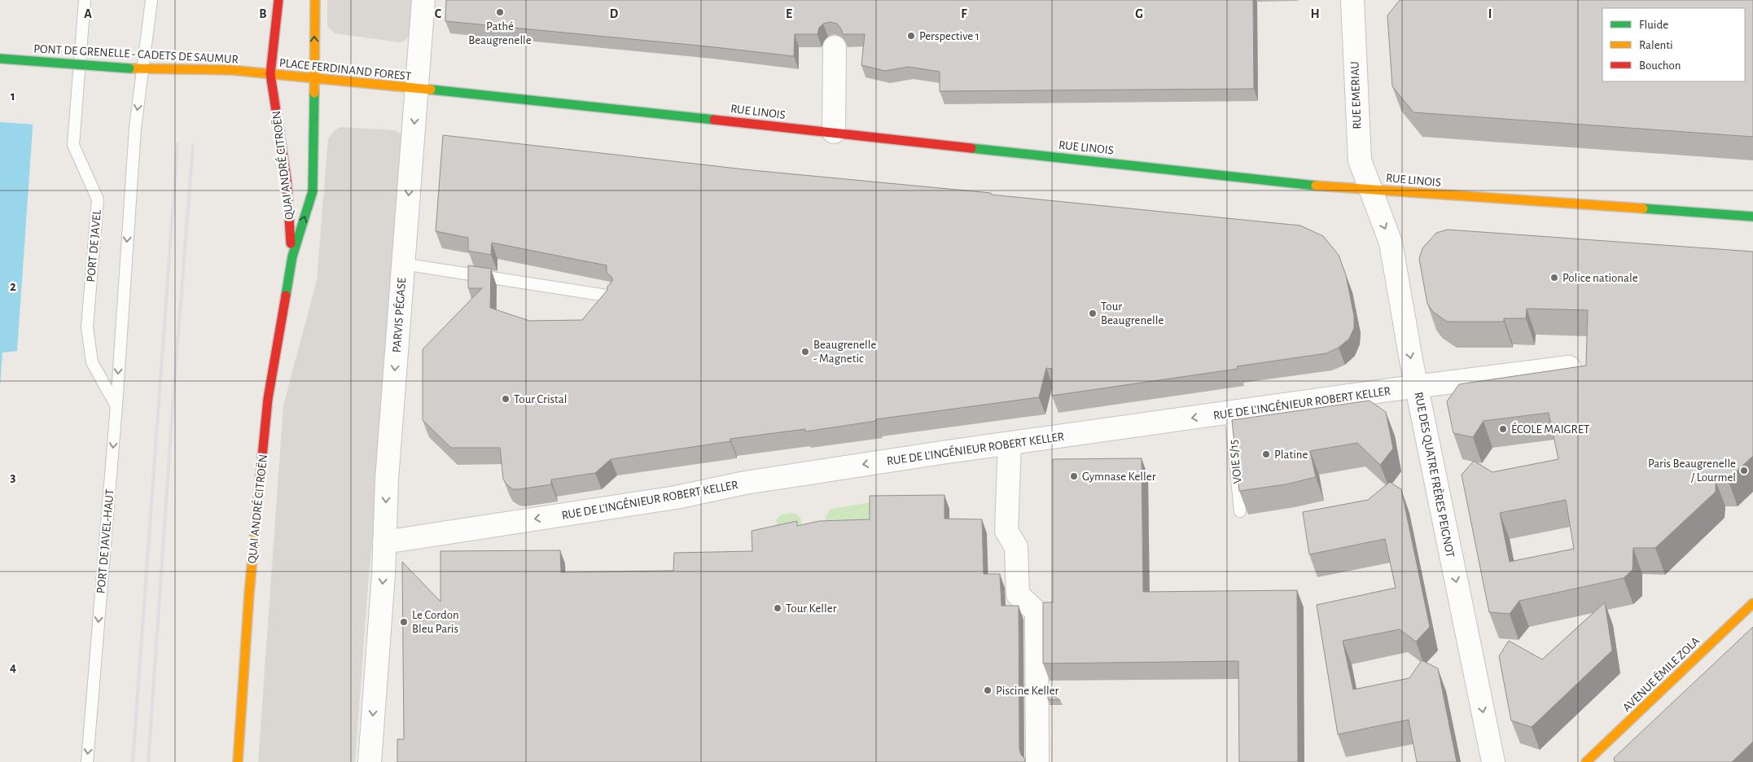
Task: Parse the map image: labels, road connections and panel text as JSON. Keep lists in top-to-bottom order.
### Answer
{
  "streets": {
    "street": [
      "PONT DE GRENELLE - CADETS DE SAUMUR",
      "PLACE FERDINAND FOREST",
      "RUE EMERIAU",
      "RUE LINOIS",
      "QUAI ANDRÉ CITROËN",
      "PARVIS PÉGASE",
      "RUE DE L'INGÉNIEUR ROBERT KELLER",
      "RUE DES QUATRE FRÈRES PEIGNOT",
      "AVENUE ÉMILE ZOLA"
    ],
    "lane": ["PORT DE JAVEL", "VOIE S/15", "PORT DE JAVEL-HAUT"]
  },
  "crossings": [
    ["PONT DE GRENELLE - CADETS DE SAUMUR", "PLACE FERDINAND FOREST"],
    ["PONT DE GRENELLE - CADETS DE SAUMUR", "QUAI ANDRÉ CITROËN"],
    ["PONT DE GRENELLE - CADETS DE SAUMUR", "PORT DE JAVEL-HAUT"],
    ["PLACE FERDINAND FOREST", "RUE LINOIS"],
    ["PLACE FERDINAND FOREST", "QUAI ANDRÉ CITROËN"],
    ["PLACE FERDINAND FOREST", "PARVIS PÉGASE"],
    ["RUE EMERIAU", "RUE LINOIS"],
    ["RUE EMERIAU", "RUE DES QUATRE FRÈRES PEIGNOT"],
    ["RUE LINOIS", "PARVIS PÉGASE"],
    ["RUE LINOIS", "RUE DES QUATRE FRÈRES PEIGNOT"],
    ["PORT DE JAVEL", "PORT DE JAVEL-HAUT"],
    ["PARVIS PÉGASE", "RUE DE L'INGÉNIEUR ROBERT KELLER"],
    ["RUE DE L'INGÉNIEUR ROBERT KELLER", "VOIE S/15"],
    ["RUE DE L'INGÉNIEUR ROBERT KELLER", "RUE DES QUATRE FRÈRES PEIGNOT"]
  ],
  "one_way": [
    "PARVIS PÉGASE",
    "RUE DE L'INGÉNIEUR ROBERT KELLER",
    "RUE DES QUATRE FRÈRES PEIGNOT",
    "PORT DE JAVEL-HAUT"
  ],
  "places": [
    "Pathé Beaugrenelle",
    "Perspective 1",
    "Police nationale",
    "Tour Beaugrenelle",
    "Beaugrenelle - Magnetic",
    "Tour Cristal",
    "ÉCOLE MAIGRET",
    "Platine",
    "Paris Beaugrenelle / Lourmel",
    "Gymnase Keller",
    "Tour Keller",
    "Le Cordon Bleu Paris",
    "Piscine Keller"
  ],
  "legend": ["Fluide", "Ralenti", "Bouchon"],
  "grid": {
    "columns": [
      "A",
      "B",
      "C",
      "D",
      "E",
      "F",
      "G",
      "H",
      "I"
    ],
    "rows": [
      "1",
      "2",
      "3",
      "4"
    ]
  }
}
